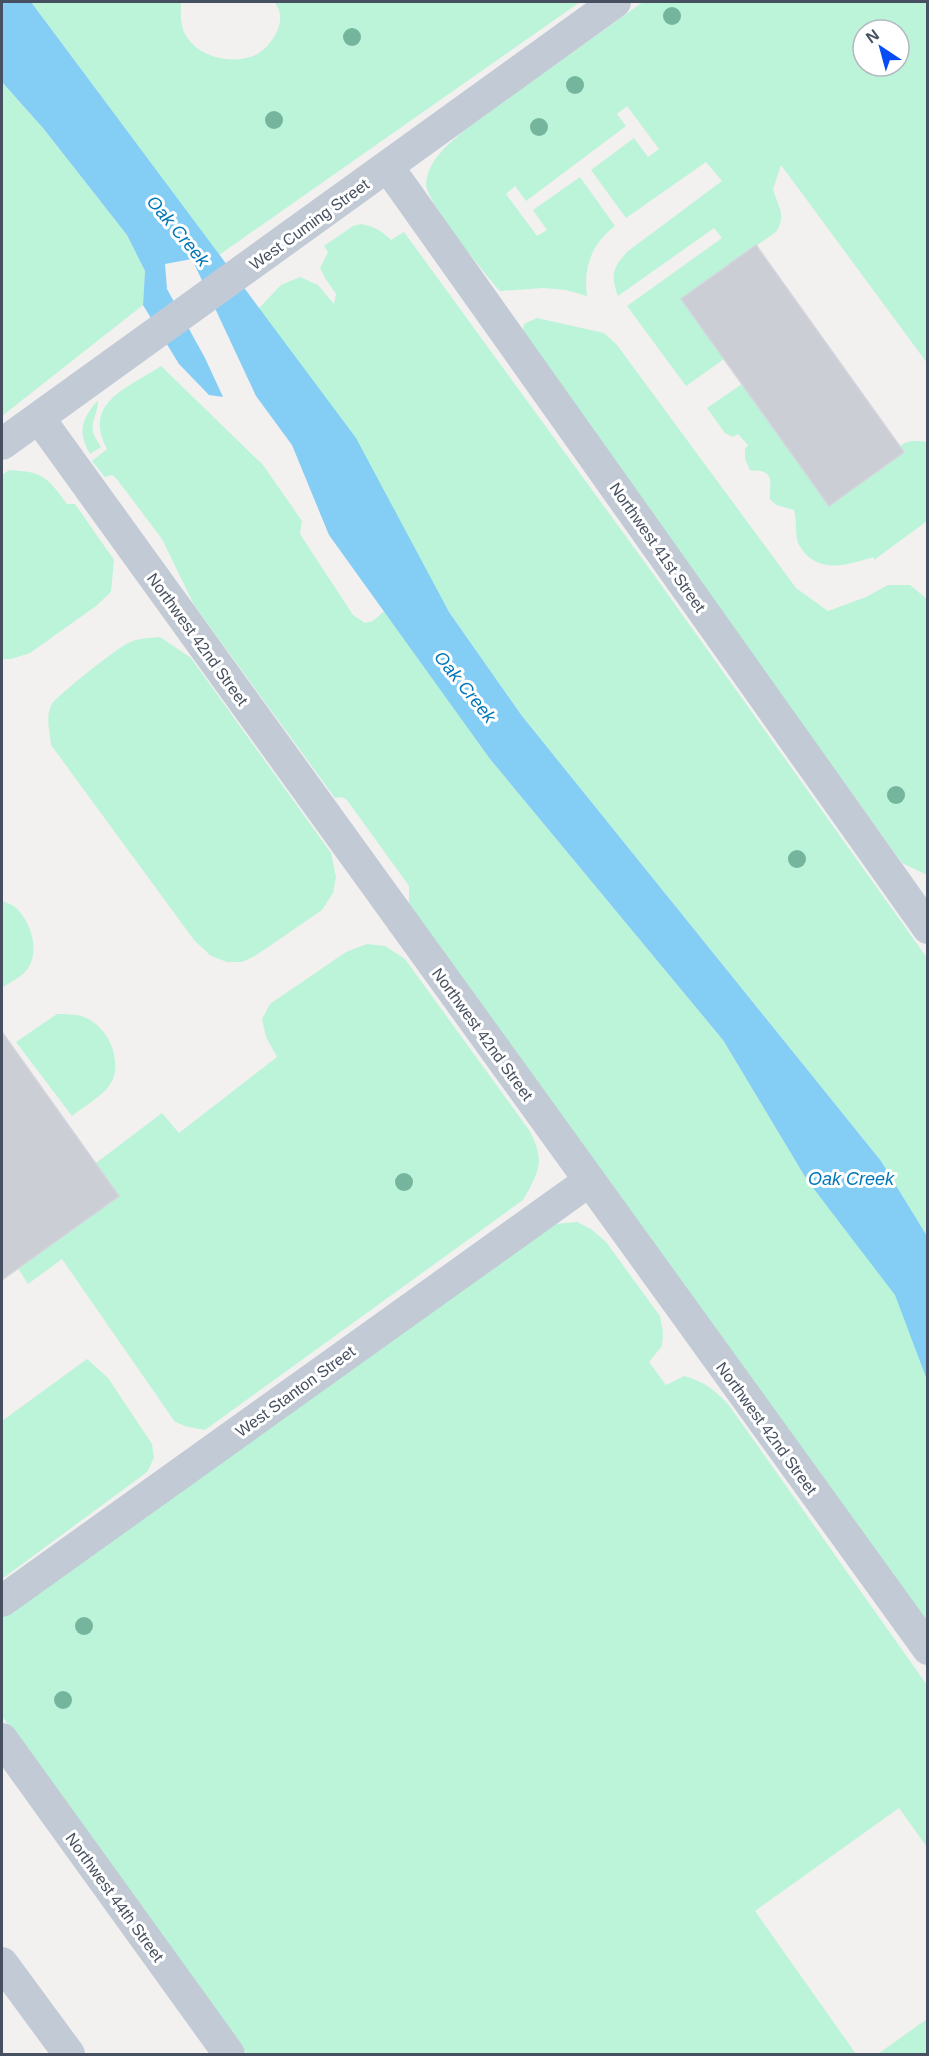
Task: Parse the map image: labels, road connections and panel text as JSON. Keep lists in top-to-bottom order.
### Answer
{
  "streets": {
    "street": [
      "West Cuming Street",
      "Northwest 41st Street",
      "Northwest 42nd Street",
      "West Stanton Street",
      "Northwest 44th Street"
    ]
  },
  "crossings": [
    ["West Cuming Street", "Northwest 41st Street"],
    ["West Cuming Street", "Northwest 42nd Street"],
    ["Northwest 42nd Street", "West Stanton Street"]
  ],
  "water": ["Oak Creek"],
  "north": "top left"
}
